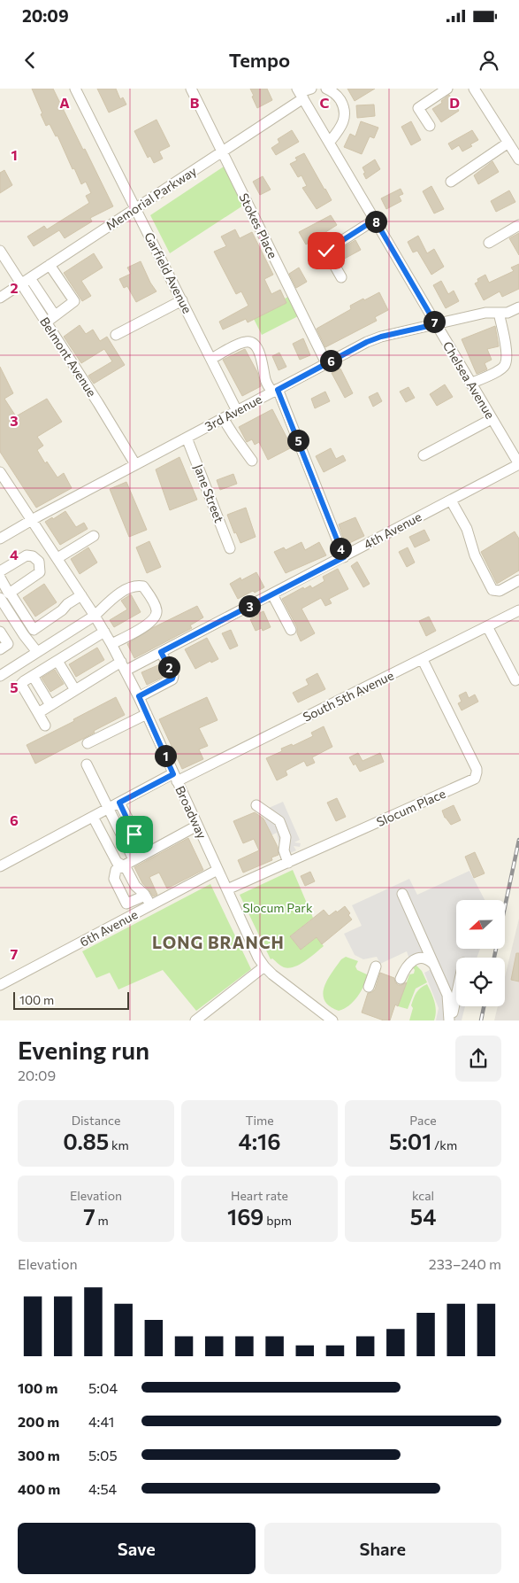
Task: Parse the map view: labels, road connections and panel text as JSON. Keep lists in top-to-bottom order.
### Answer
{
  "streets": {
    "street": [
      "Memorial Parkway",
      "Stokes Place",
      "Garfield Avenue",
      "Belmont Avenue",
      "Chelsea Avenue",
      "3rd Avenue",
      "Jane Street",
      "4th Avenue",
      "South 5th Avenue",
      "Slocum Place",
      "Broadway",
      "6th Avenue"
    ]
  },
  "crossings": [
    ["Memorial Parkway", "Stokes Place"],
    ["Memorial Parkway", "Garfield Avenue"],
    ["Memorial Parkway", "Belmont Avenue"],
    ["Memorial Parkway", "Chelsea Avenue"],
    ["Stokes Place", "3rd Avenue"],
    ["Garfield Avenue", "3rd Avenue"],
    ["Belmont Avenue", "3rd Avenue"],
    ["Chelsea Avenue", "3rd Avenue"],
    ["Chelsea Avenue", "4th Avenue"],
    ["3rd Avenue", "Jane Street"],
    ["3rd Avenue", "Broadway"],
    ["4th Avenue", "Broadway"],
    ["South 5th Avenue", "Slocum Place"],
    ["South 5th Avenue", "Broadway"],
    ["Slocum Place", "Broadway"],
    ["Broadway", "6th Avenue"]
  ],
  "districts": ["LONG BRANCH"],
  "parks": ["Slocum Park"],
  "scale_bar": "100 m",
  "north": "left",
  "page": {
    "status": "20:09",
    "header": "Tempo",
    "pins": [
      "8",
      "7",
      "6",
      "5",
      "4",
      "3",
      "2",
      "1"
    ],
    "scale": "100 m",
    "heading": ["Evening run", "20:09"],
    "stats": [
      ["Distance", "0.85 km"],
      ["Time", "4:16"],
      ["Pace", "5:01 /km"],
      ["Elevation", "7 m"],
      ["Heart rate", "169 bpm"],
      ["kcal", "54"]
    ],
    "chart": ["Elevation", "233–240 m"],
    "list": [
      {
        "name": "100 m",
        "note": "5:04"
      },
      {
        "name": "200 m",
        "note": "4:41"
      },
      {
        "name": "300 m",
        "note": "5:05"
      },
      {
        "name": "400 m",
        "note": "4:54"
      }
    ],
    "buttons": ["Save", "Share"]
  },
  "grid": {
    "columns": [
      "A",
      "B",
      "C",
      "D"
    ],
    "rows": [
      "1",
      "2",
      "3",
      "4",
      "5",
      "6",
      "7"
    ]
  }
}
